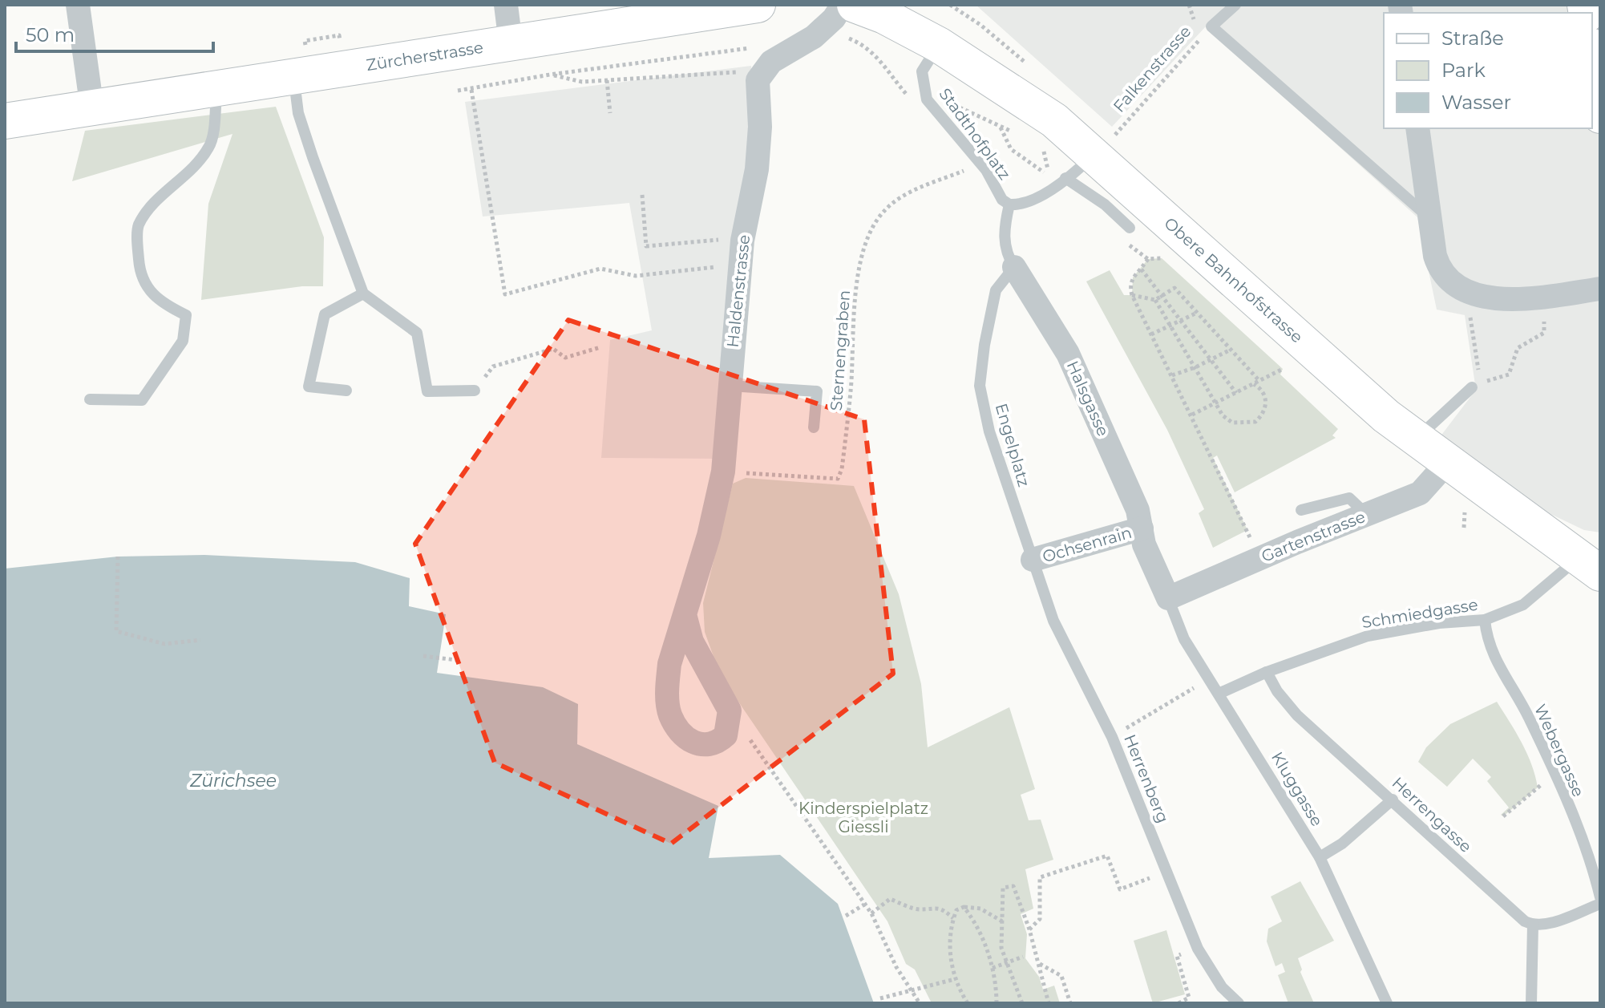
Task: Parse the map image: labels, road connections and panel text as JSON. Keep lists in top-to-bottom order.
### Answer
{
  "streets": {
    "main road": ["Zürcherstrasse", "Obere Bahnhofstrasse"],
    "street": [
      "Haldenstrasse",
      "Halsgasse",
      "Gartenstrasse",
      "Ochsenrain"
    ],
    "lane": [
      "Falkenstrasse",
      "Stadthofplatz",
      "Engelplatz",
      "Schmiedgasse",
      "Webergasse",
      "Herrenberg",
      "Kluggasse",
      "Herrengasse"
    ],
    "path": ["Sternengraben"]
  },
  "crossings": [
    ["Stadthofplatz", "Obere Bahnhofstrasse"],
    ["Stadthofplatz", "Halsgasse"],
    ["Obere Bahnhofstrasse", "Gartenstrasse"],
    ["Obere Bahnhofstrasse", "Schmiedgasse"],
    ["Haldenstrasse", "Sternengraben"],
    ["Halsgasse", "Engelplatz"],
    ["Halsgasse", "Gartenstrasse"],
    ["Halsgasse", "Ochsenrain"],
    ["Halsgasse", "Kluggasse"],
    ["Engelplatz", "Ochsenrain"],
    ["Engelplatz", "Herrenberg"],
    ["Gartenstrasse", "Kluggasse"],
    ["Ochsenrain", "Herrenberg"],
    ["Schmiedgasse", "Webergasse"],
    ["Schmiedgasse", "Kluggasse"],
    ["Schmiedgasse", "Herrengasse"]
  ],
  "water": ["Zürichsee"],
  "parks": ["Kinderspielplatz Giessli"],
  "legend": ["Straße", "Park", "Wasser"],
  "scale_bar": "50 m"
}
